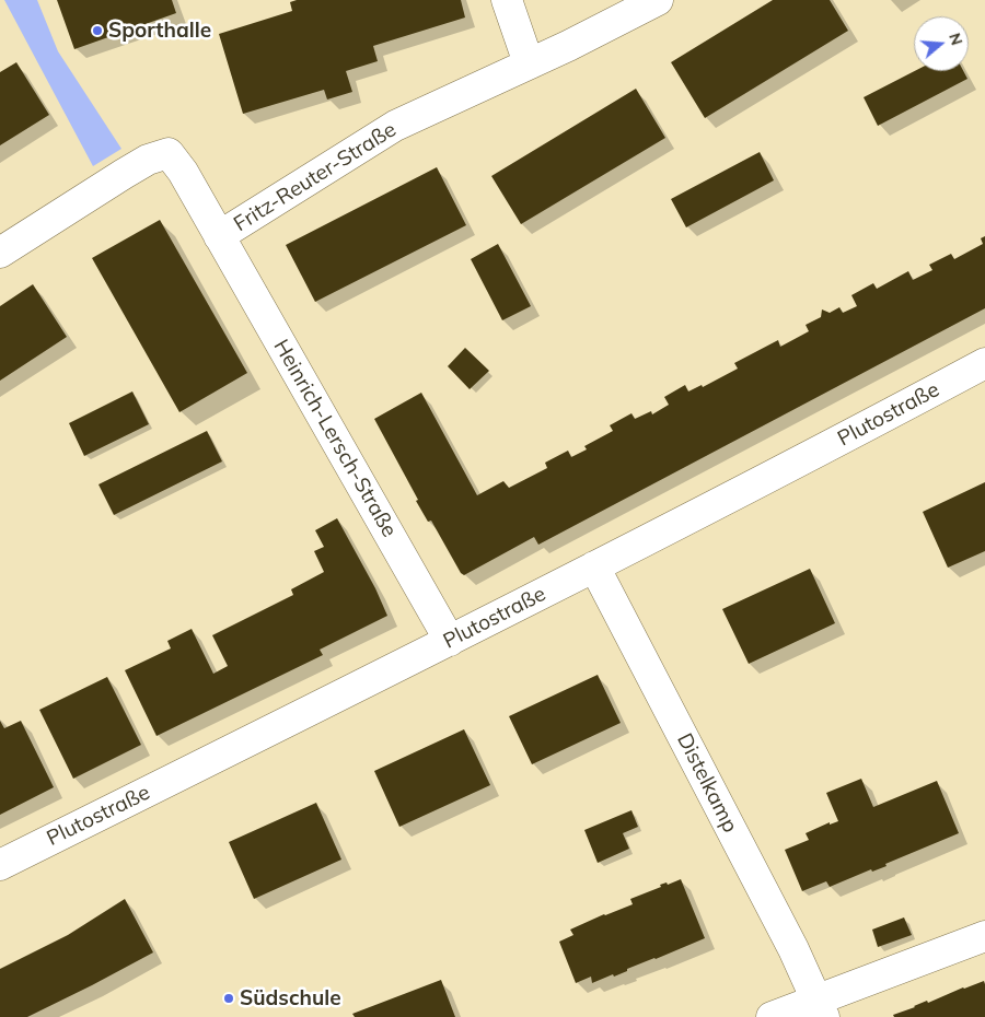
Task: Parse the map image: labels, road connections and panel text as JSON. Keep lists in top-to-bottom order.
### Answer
{
  "streets": {
    "street": [
      "Fritz-Reuter-Straße",
      "Plutostraße",
      "Heinrich-Lersch-Straße",
      "Distelkamp"
    ]
  },
  "crossings": [
    ["Fritz-Reuter-Straße", "Heinrich-Lersch-Straße"],
    ["Plutostraße", "Heinrich-Lersch-Straße"],
    ["Plutostraße", "Distelkamp"]
  ],
  "places": ["Sporthalle", "Südschule"],
  "north": "right"
}
